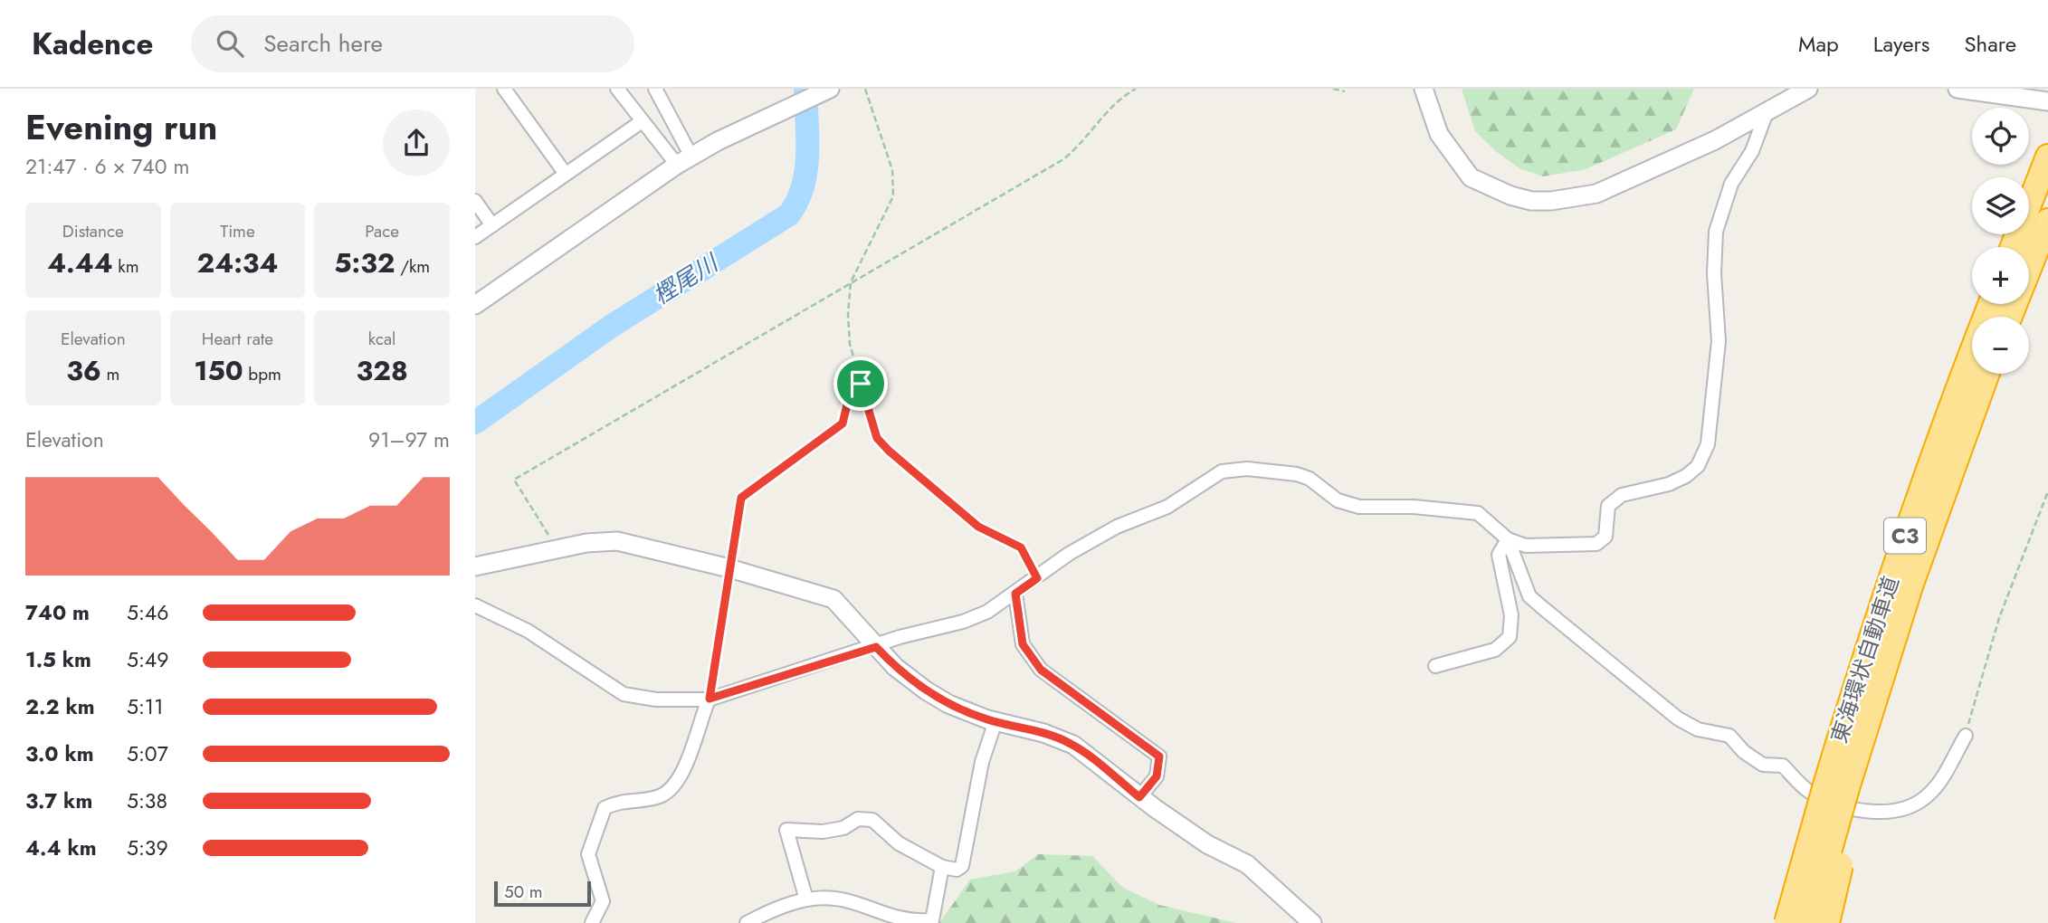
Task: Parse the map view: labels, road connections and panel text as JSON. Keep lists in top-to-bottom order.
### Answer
{
  "streets": {
    "highway": ["C3", "東海環状自動車道"]
  },
  "water": ["樫尾川"],
  "scale_bar": "50 m",
  "page": {
    "header": "Kadence",
    "search": "Search here",
    "nav": ["Map", "Layers", "Share"],
    "heading": ["Evening run", "21:47 · 6 × 740 m"],
    "map_buttons": ["+", "−"],
    "stats": [
      ["Distance", "4.44 km"],
      ["Time", "24:34"],
      ["Pace", "5:32 /km"],
      ["Elevation", "36 m"],
      ["Heart rate", "150 bpm"],
      ["kcal", "328"]
    ],
    "chart": ["Elevation", "91–97 m"],
    "list": [
      {
        "name": "740 m",
        "note": "5:46"
      },
      {
        "name": "1.5 km",
        "note": "5:49"
      },
      {
        "name": "2.2 km",
        "note": "5:11"
      },
      {
        "name": "3.0 km",
        "note": "5:07"
      },
      {
        "name": "3.7 km",
        "note": "5:38"
      },
      {
        "name": "4.4 km",
        "note": "5:39"
      }
    ],
    "scale": "50 m"
  }
}
